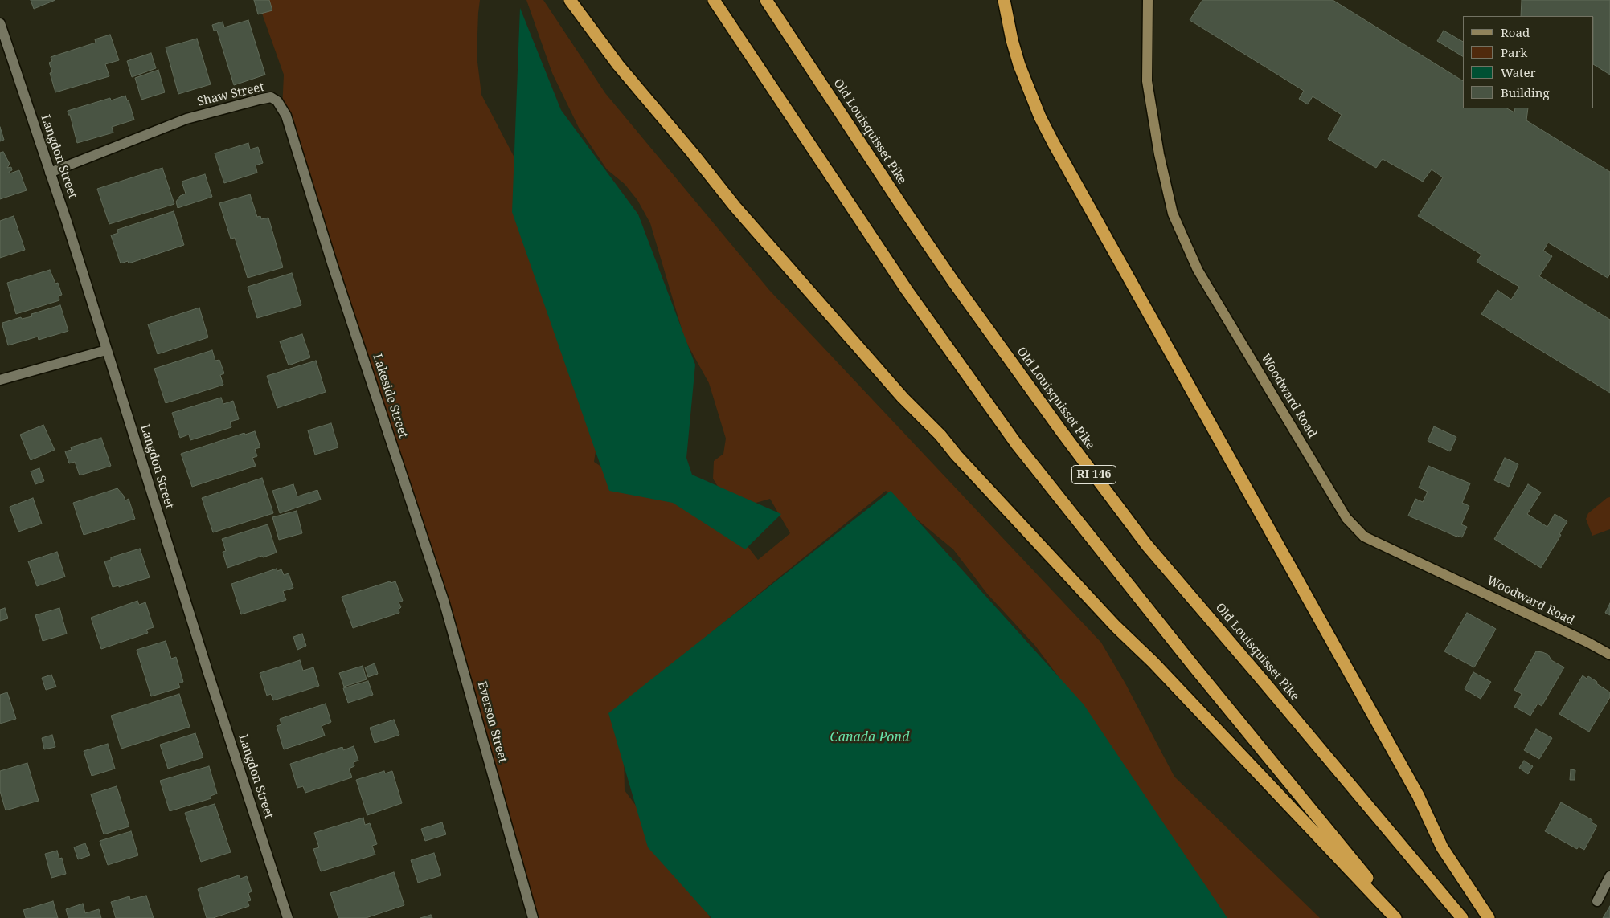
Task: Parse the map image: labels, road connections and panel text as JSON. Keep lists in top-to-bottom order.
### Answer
{
  "streets": {
    "highway": ["Old Louisquisset Pike", "RI 146"],
    "street": [
      "Shaw Street",
      "Langdon Street",
      "Lakeside Street",
      "Woodward Road",
      "Everson Street"
    ]
  },
  "crossings": [
    ["Shaw Street", "Langdon Street"],
    ["Shaw Street", "Lakeside Street"],
    ["Lakeside Street", "Everson Street"]
  ],
  "water": ["Canada Pond"],
  "legend": [
    "Road",
    "Park",
    "Water",
    "Building"
  ]
}
